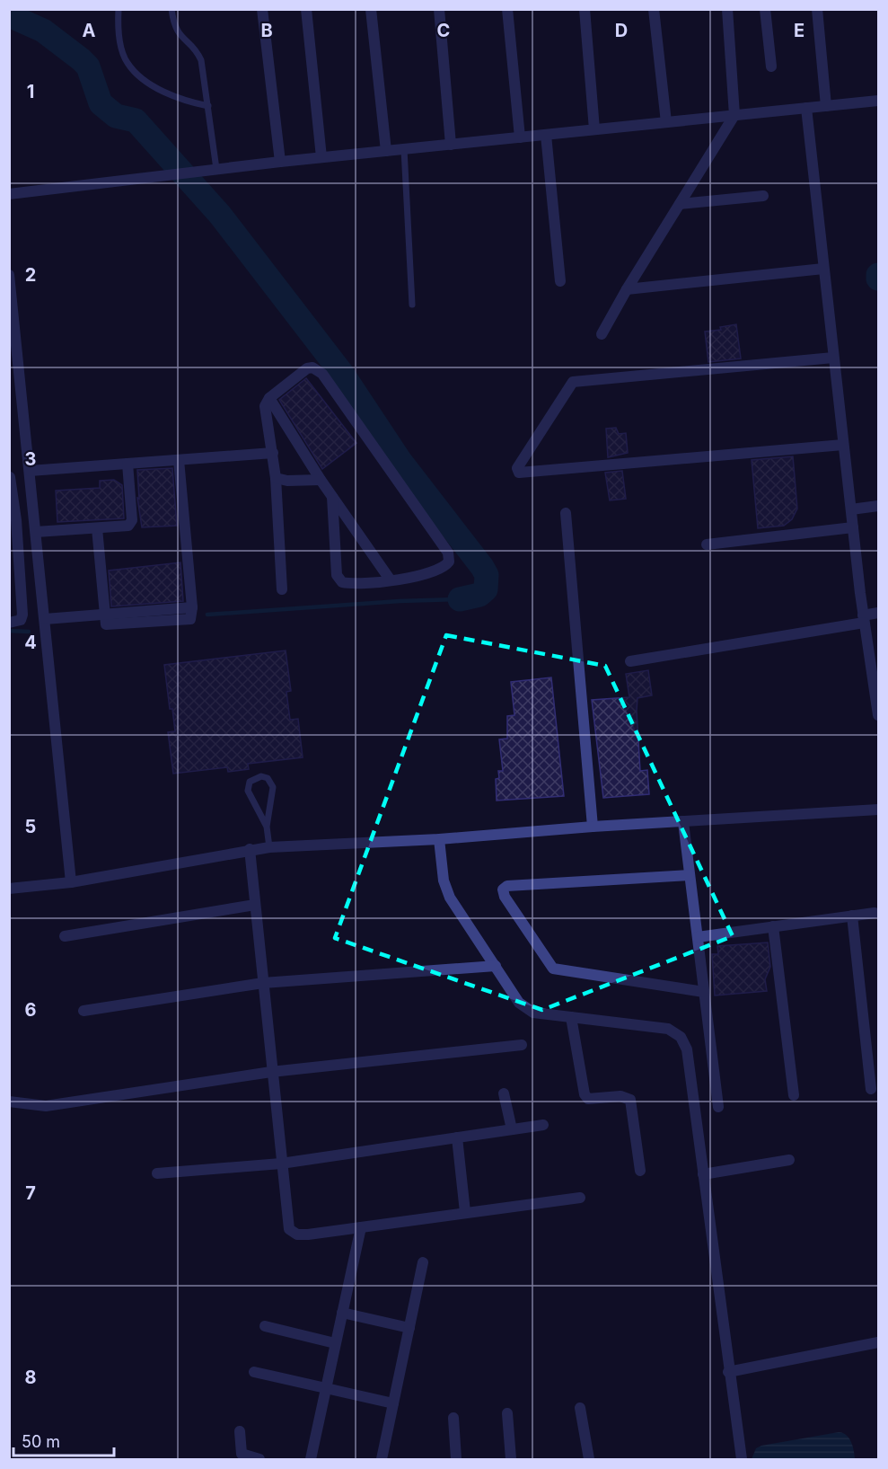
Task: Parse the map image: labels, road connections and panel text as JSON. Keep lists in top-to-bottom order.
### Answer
{
  "scale_bar": "50 m",
  "grid": {
    "columns": [
      "A",
      "B",
      "C",
      "D",
      "E"
    ],
    "rows": [
      "1",
      "2",
      "3",
      "4",
      "5",
      "6",
      "7",
      "8"
    ]
  }
}
